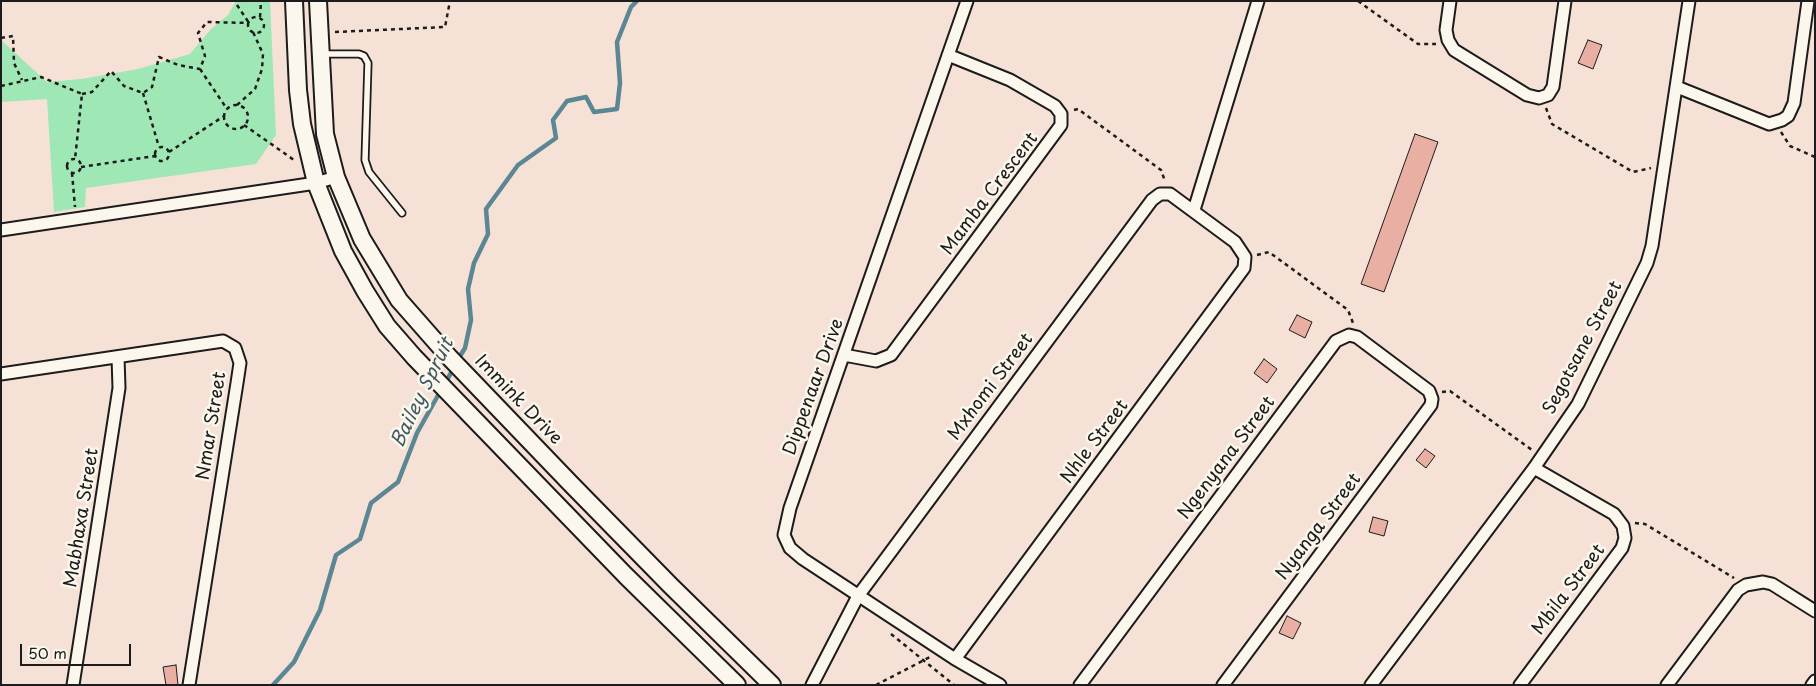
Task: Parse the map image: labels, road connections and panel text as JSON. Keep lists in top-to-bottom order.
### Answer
{
  "streets": {
    "main road": ["Immink Drive"],
    "street": [
      "Mamba Crescent",
      "Segotsane Street",
      "Dippenaar Drive",
      "Mxhomi Street",
      "Nmar Street",
      "Nhle Street",
      "Ngenyana Street",
      "Mabhaxa Street",
      "Nyanga Street",
      "Mbila Street"
    ]
  },
  "crossings": [
    ["Mamba Crescent", "Dippenaar Drive"],
    ["Dippenaar Drive", "Mxhomi Street"],
    ["Dippenaar Drive", "Nhle Street"],
    ["Nmar Street", "Mabhaxa Street"]
  ],
  "water": ["Bailey Spruit"],
  "scale_bar": "50 m"
}
